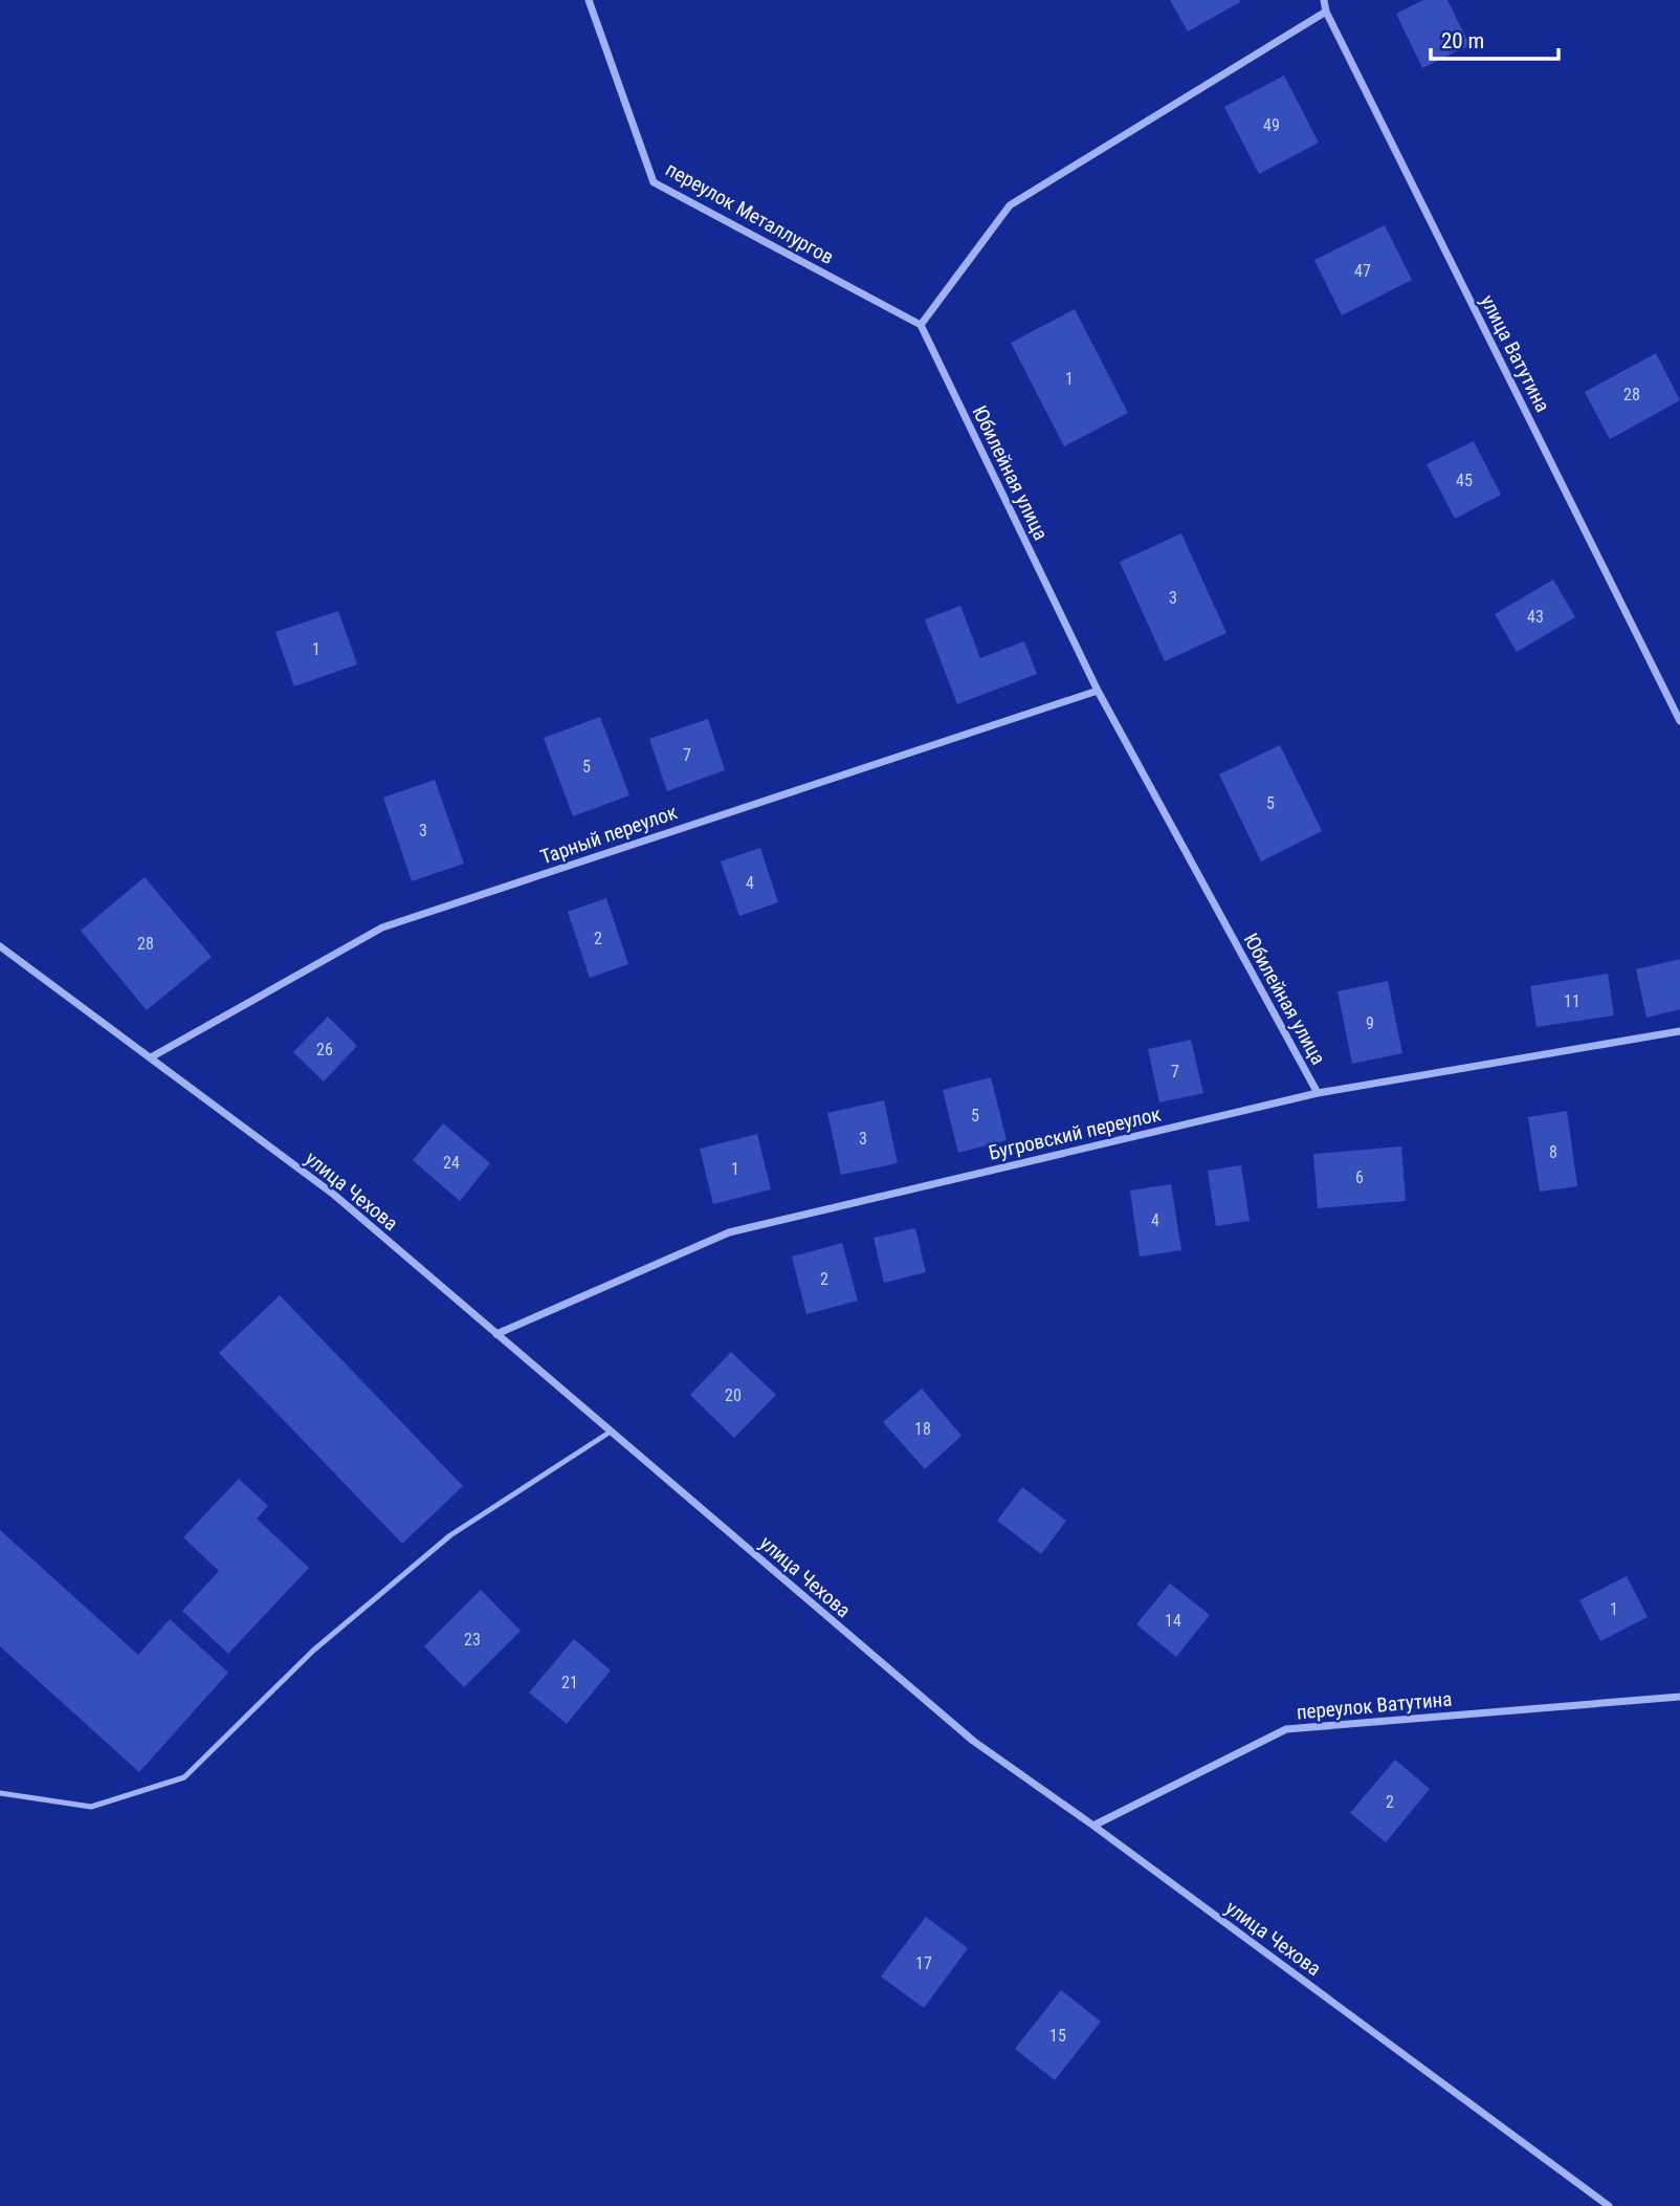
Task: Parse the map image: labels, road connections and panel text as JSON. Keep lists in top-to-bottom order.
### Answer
{
  "streets": {
    "street": [
      "переулок Металлургов",
      "улица Ватутина",
      "Юбилейная улица",
      "Тарный переулок",
      "Бугровский переулок",
      "улица Чехова",
      "переулок Ватутина"
    ]
  },
  "crossings": [
    ["переулок Металлургов", "Юбилейная улица"],
    ["Юбилейная улица", "Тарный переулок"],
    ["Юбилейная улица", "Бугровский переулок"],
    ["Тарный переулок", "улица Чехова"],
    ["Бугровский переулок", "улица Чехова"],
    ["улица Чехова", "переулок Ватутина"]
  ],
  "house_numbers": [
    "49",
    "47",
    "1",
    "28",
    "45",
    "3",
    "43",
    "1",
    "7",
    "5",
    "5",
    "3",
    "4",
    "2",
    "28",
    "11",
    "9",
    "26",
    "7",
    "5",
    "3",
    "8",
    "24",
    "1",
    "6",
    "4",
    "2",
    "20",
    "18",
    "1",
    "14",
    "23",
    "21",
    "2",
    "17",
    "15"
  ],
  "scale_bar": "20 m"
}
